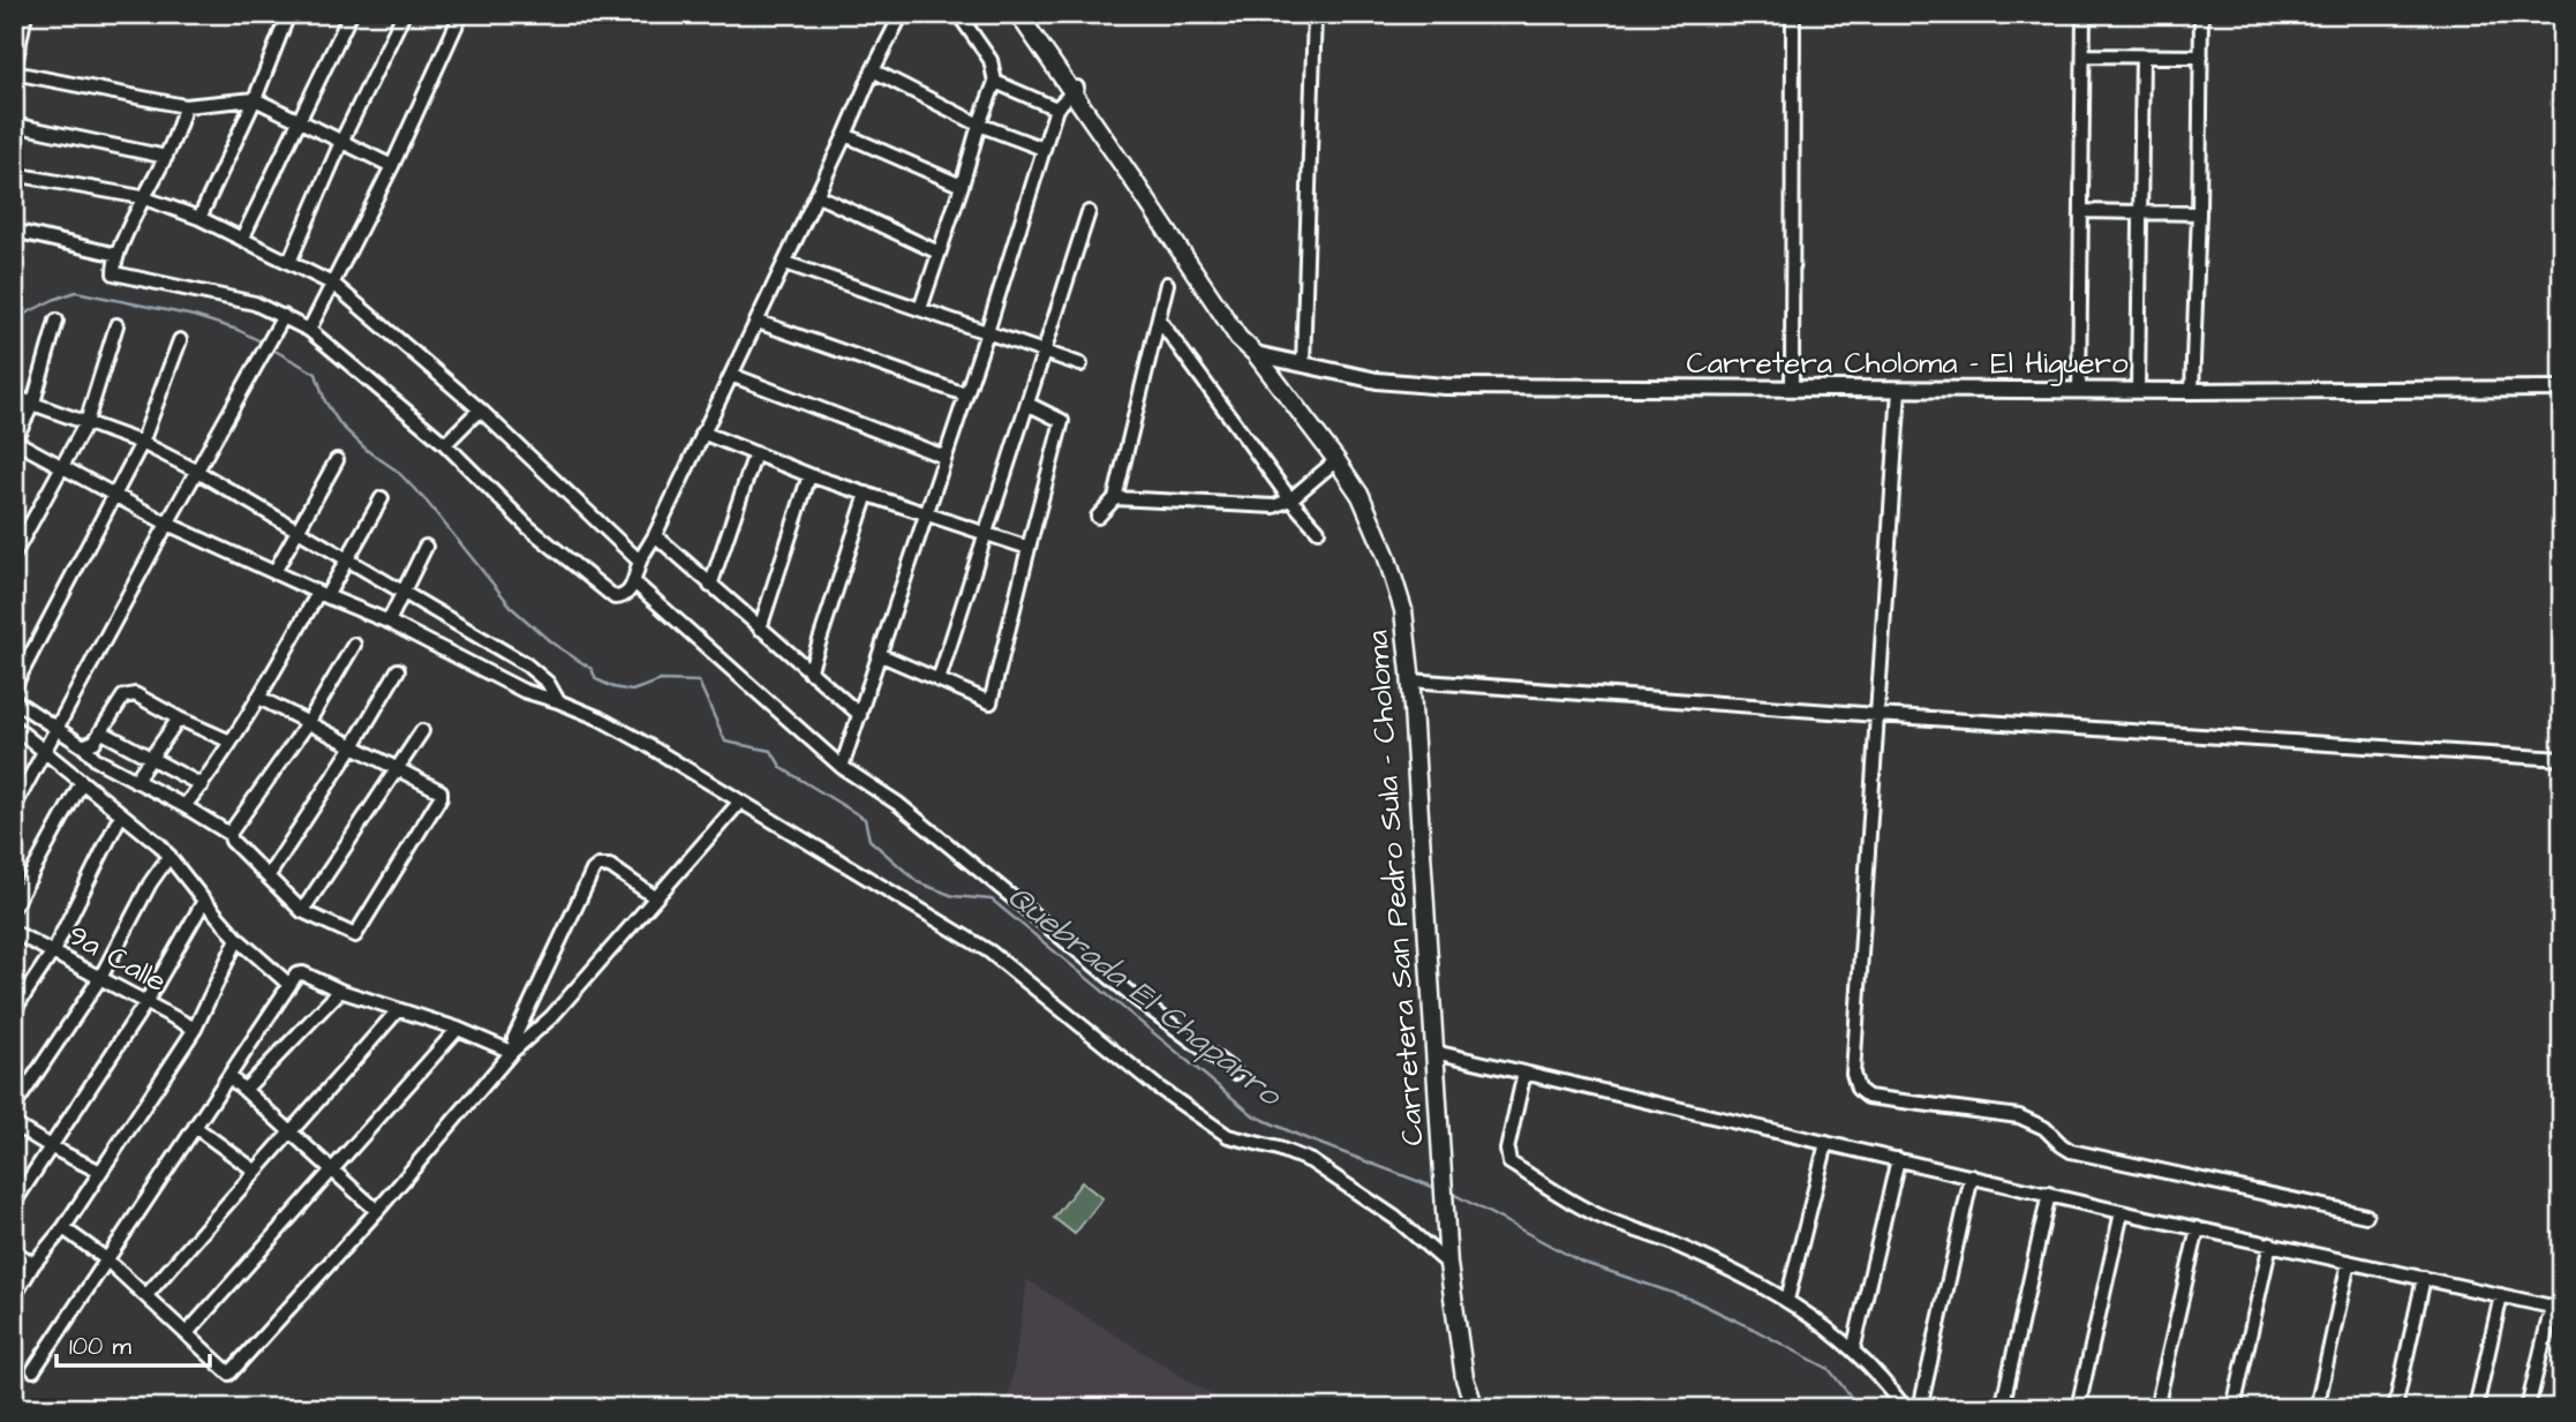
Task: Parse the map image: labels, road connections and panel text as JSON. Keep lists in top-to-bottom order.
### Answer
{
  "streets": {
    "main road": ["Carretera San Pedro Sula - Choloma"],
    "street": ["Carretera Choloma - El Higuero", "9a Calle"]
  },
  "crossings": [
    ["Carretera Choloma - El Higuero", "Carretera San Pedro Sula - Choloma"]
  ],
  "water": ["Quebrada El Chaparro"],
  "scale_bar": "100 m"
}
